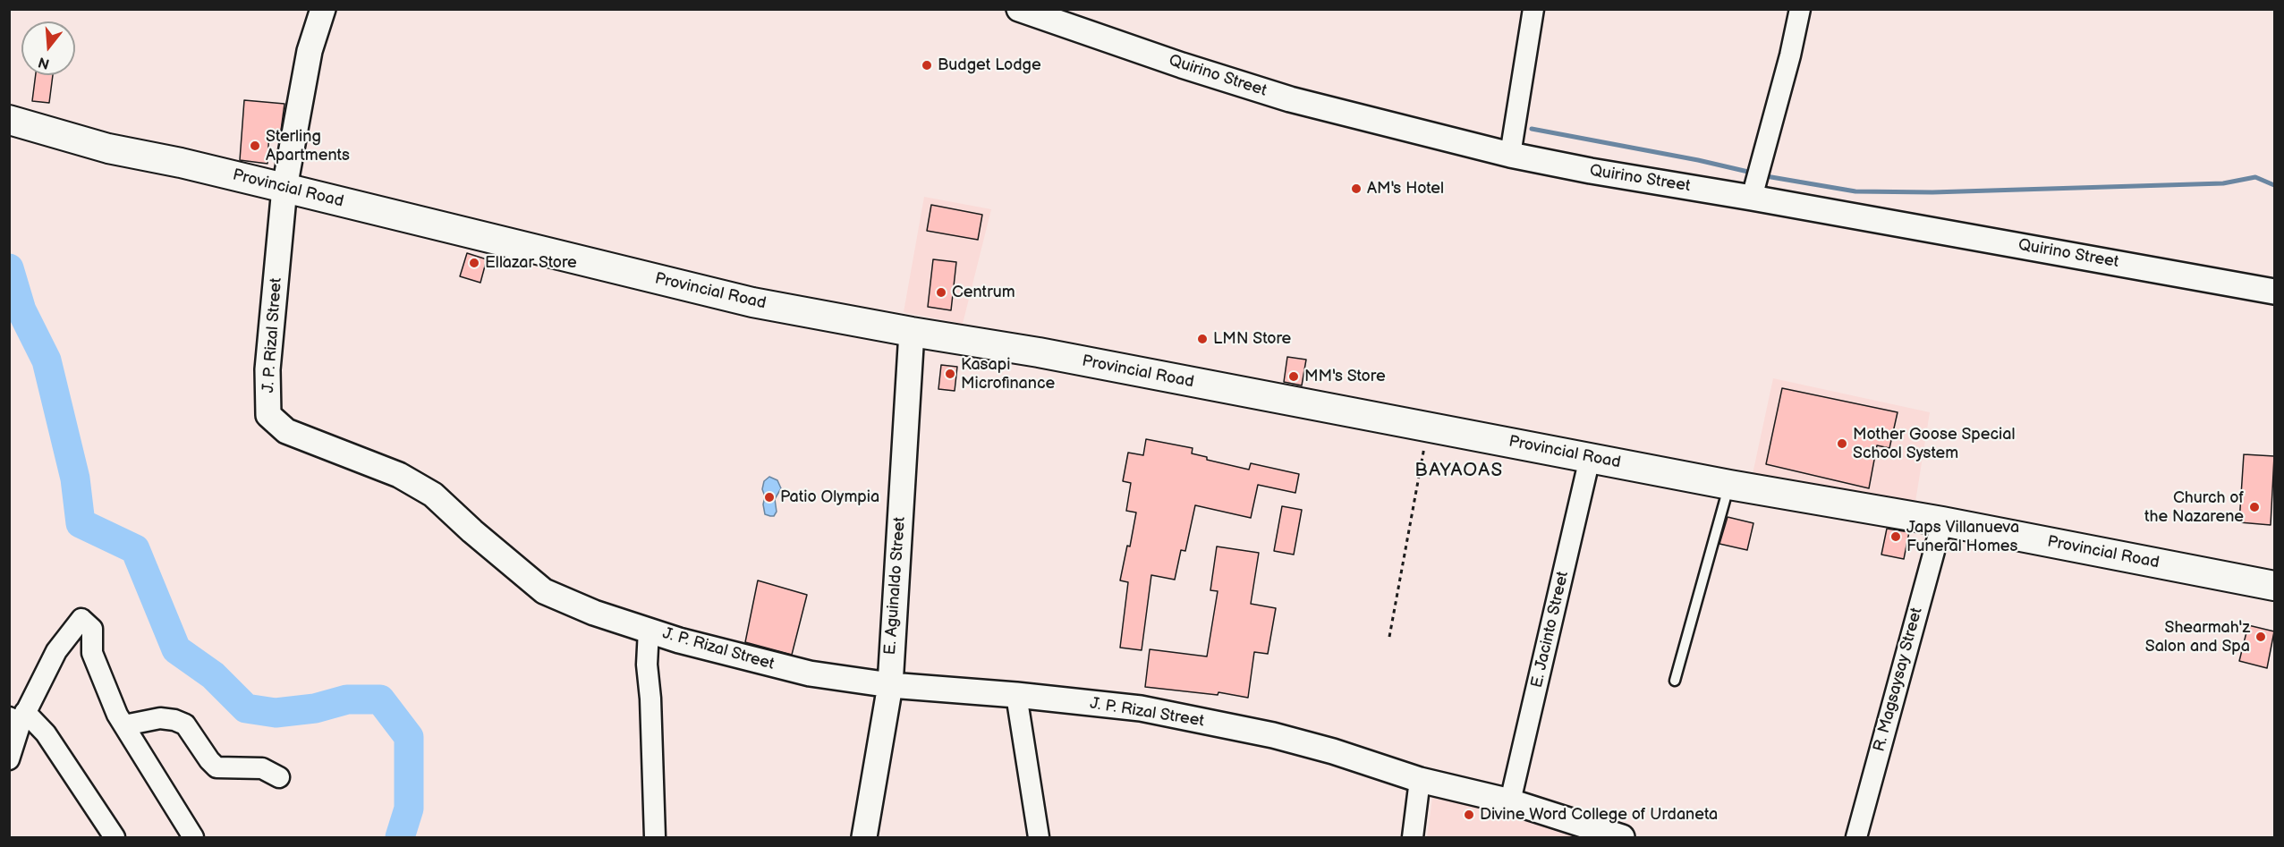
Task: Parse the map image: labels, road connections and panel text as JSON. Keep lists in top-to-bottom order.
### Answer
{
  "streets": {
    "main road": ["Provincial Road"],
    "street": [
      "Quirino Street",
      "J. P. Rizal Street",
      "E. Aguinaldo Street",
      "E. Jacinto Street",
      "R. Magsaysay Street"
    ]
  },
  "crossings": [
    ["Provincial Road", "J. P. Rizal Street"],
    ["Provincial Road", "E. Aguinaldo Street"],
    ["Provincial Road", "E. Jacinto Street"],
    ["Provincial Road", "R. Magsaysay Street"],
    ["J. P. Rizal Street", "E. Aguinaldo Street"],
    ["J. P. Rizal Street", "E. Jacinto Street"]
  ],
  "districts": ["BAYAOAS"],
  "places": [
    "Budget Lodge",
    "Sterling Apartments",
    "AM's Hotel",
    "Ellazar Store",
    "Centrum",
    "LMN Store",
    "Kasapi Microfinance",
    "MM's Store",
    "Mother Goose Special School System",
    "Patio Olympia",
    "Church of the Nazarene",
    "Japs Villanueva Funeral Homes",
    "Shearmah'z Salon and Spa",
    "Divine Word College of Urdaneta"
  ],
  "north": "bottom"
}
